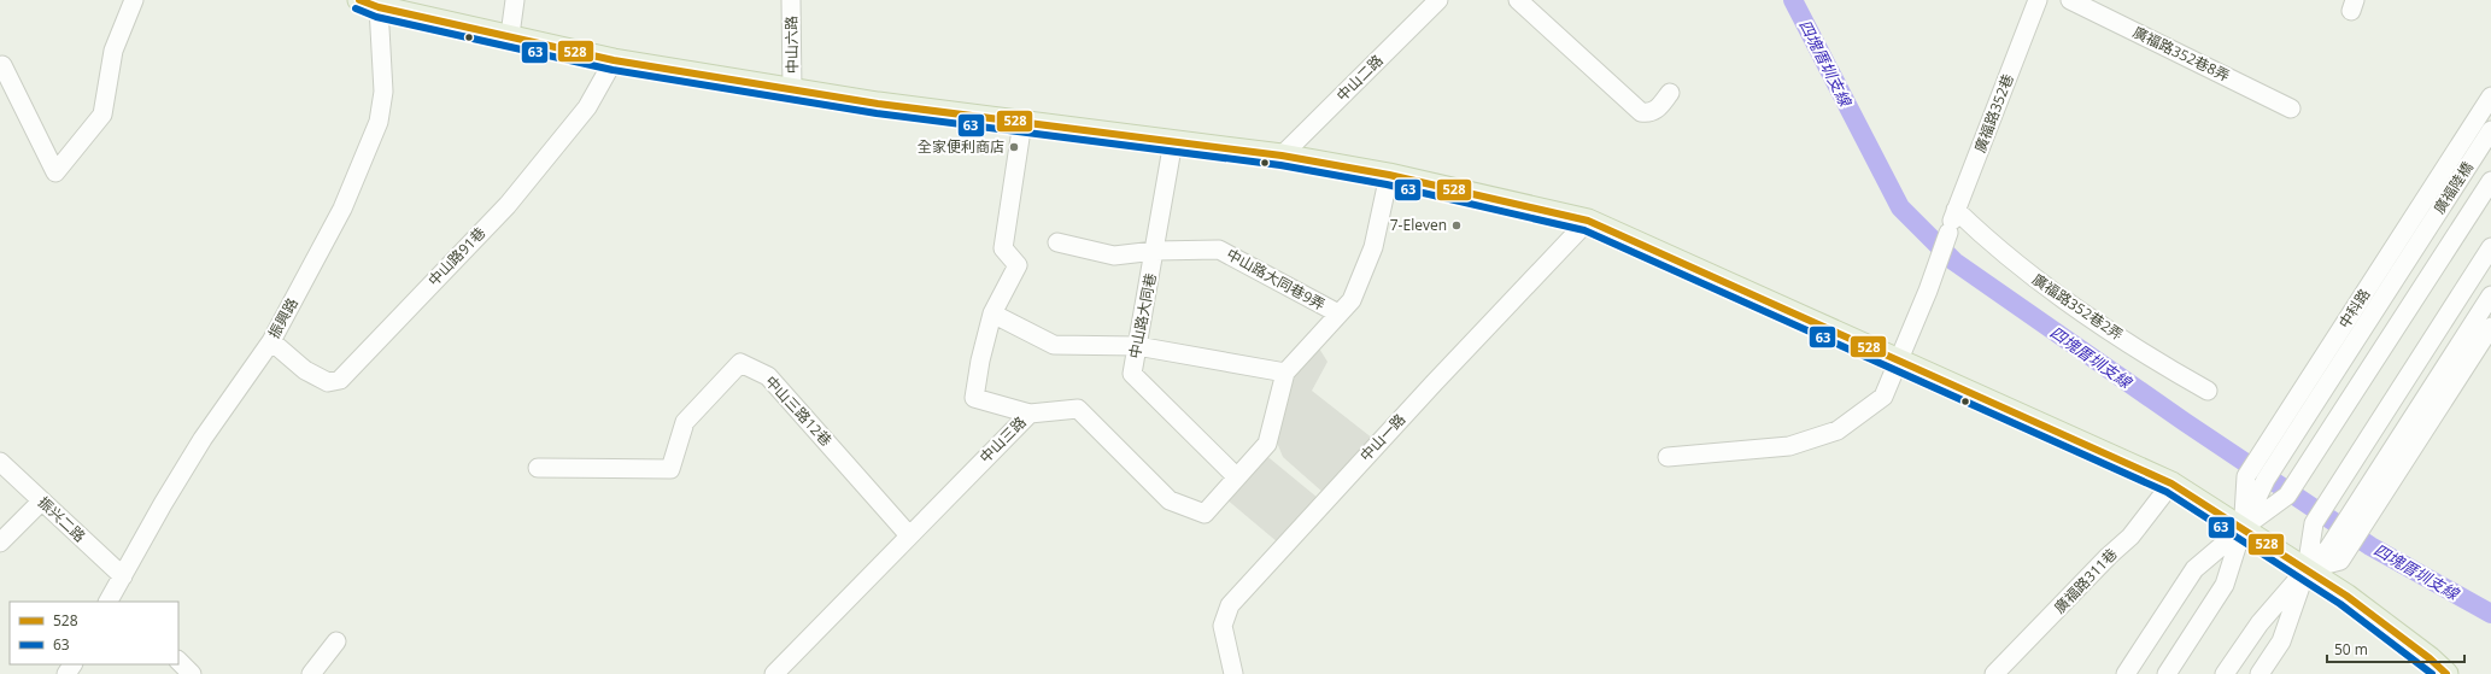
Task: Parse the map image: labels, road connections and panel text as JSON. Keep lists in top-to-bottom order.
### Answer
{
  "streets": {
    "street": [
      "中山六路",
      "廣福路352巷8弄",
      "中山二路",
      "廣福路352巷",
      "廣福陸橋",
      "中山路91巷",
      "中山路大同巷9弄",
      "廣福路352巷2弄",
      "中科路",
      "中山路大同巷",
      "振興路",
      "中山三路12巷",
      "中山一路",
      "中山三路",
      "振兴二路",
      "廣福路311巷"
    ]
  },
  "crossings": [
    ["廣福路352巷", "廣福路352巷2弄"],
    ["廣福陸橋", "中科路"],
    ["中山路91巷", "振興路"],
    ["中山路大同巷9弄", "中山路大同巷"],
    ["振興路", "振兴二路"],
    ["中山三路12巷", "中山三路"]
  ],
  "water": ["四塊厝圳支線"],
  "places": ["全家便利商店", "7-Eleven"],
  "lines": ["transit line 528", "transit line 63"],
  "legend": ["528", "63"],
  "scale_bar": "50 m"
}
